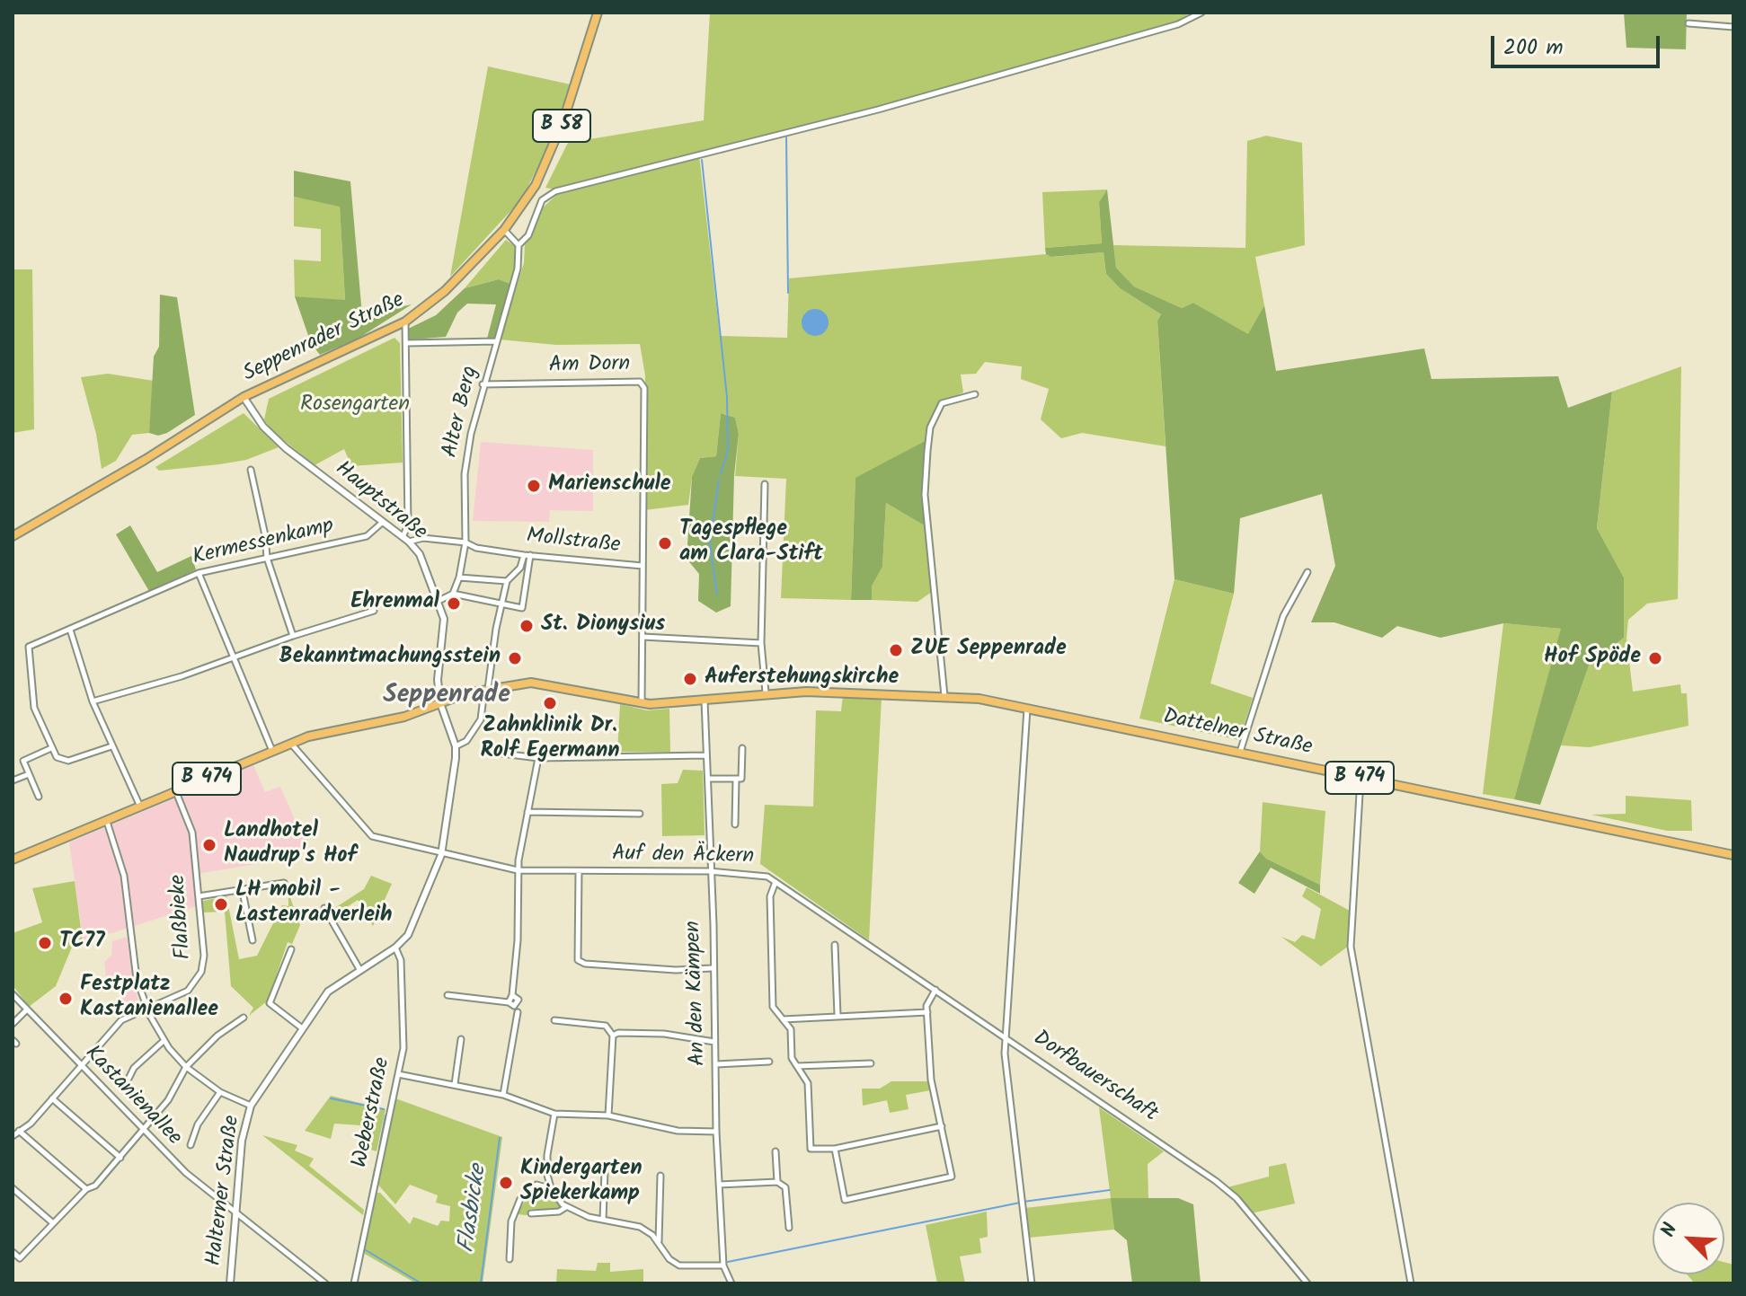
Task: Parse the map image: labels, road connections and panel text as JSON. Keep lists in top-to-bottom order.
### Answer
{
  "streets": {
    "main road": [
      "B 58",
      "Seppenrader Straße",
      "Dattelner Straße",
      "B 474"
    ],
    "street": [
      "Am Dorn",
      "Alter Berg",
      "Hauptstraße",
      "Mollstraße",
      "Kermessenkamp",
      "Auf den Äckern",
      "Flaßbieke",
      "An den Kämpen",
      "Dorfbauerschaft",
      "Kastanienallee",
      "Weberstraße",
      "Halterner Straße"
    ]
  },
  "crossings": [
    ["Seppenrader Straße", "Hauptstraße"],
    ["Am Dorn", "Alter Berg"],
    ["Am Dorn", "Mollstraße"],
    ["Alter Berg", "Mollstraße"],
    ["Hauptstraße", "Mollstraße"],
    ["Hauptstraße", "Kermessenkamp"],
    ["Hauptstraße", "Dattelner Straße"],
    ["Hauptstraße", "B 474"],
    ["Hauptstraße", "Halterner Straße"],
    ["Mollstraße", "Dattelner Straße"],
    ["Dattelner Straße", "B 474"],
    ["Dattelner Straße", "An den Kämpen"],
    ["Dattelner Straße", "Dorfbauerschaft"],
    ["Dattelner Straße", "Halterner Straße"],
    ["B 474", "Auf den Äckern"],
    ["B 474", "Flaßbieke"],
    ["B 474", "Halterner Straße"],
    ["Auf den Äckern", "An den Kämpen"],
    ["Auf den Äckern", "Dorfbauerschaft"],
    ["Auf den Äckern", "Halterner Straße"],
    ["Flaßbieke", "Kastanienallee"],
    ["Kastanienallee", "Halterner Straße"],
    ["Weberstraße", "Halterner Straße"]
  ],
  "districts": ["Seppenrade"],
  "water": ["Flasbicke"],
  "parks": ["Rosengarten"],
  "places": [
    "Marienschule",
    "Tagespflege am Clara-Stift",
    "Ehrenmal",
    "St. Dionysius",
    "ZUE Seppenrade",
    "Bekanntmachungsstein",
    "Hof Spöde",
    "Auferstehungskirche",
    "Zahnklinik Dr. Rolf Egermann",
    "Landhotel Naudrup's Hof",
    "LH mobil - Lastenradverleih",
    "TC77",
    "Festplatz Kastanienallee",
    "Kindergarten Spiekerkamp"
  ],
  "scale_bar": "200 m",
  "north": "top left"
}
